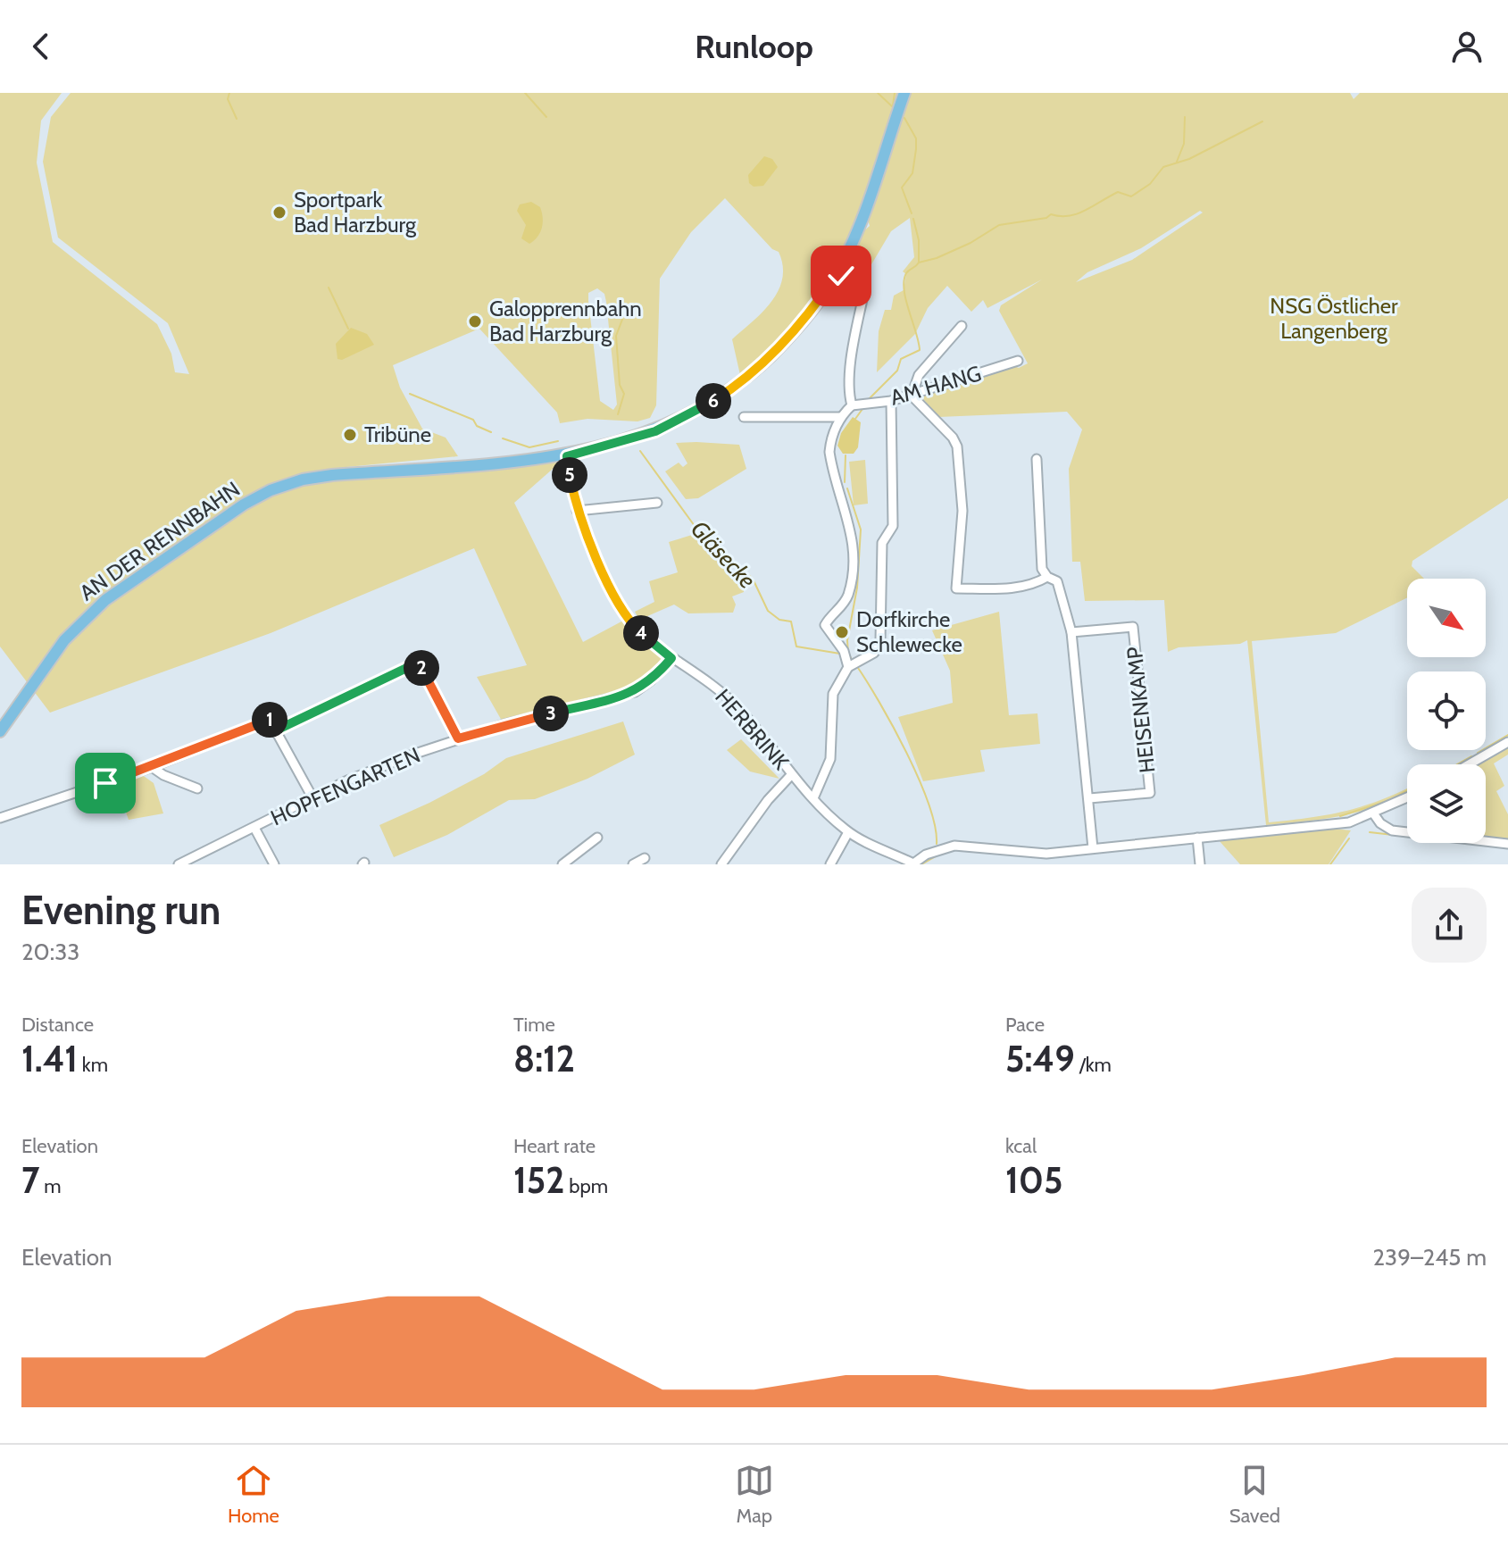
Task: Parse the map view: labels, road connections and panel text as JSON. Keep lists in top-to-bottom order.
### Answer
{
  "streets": {
    "main road": ["AN DER RENNBAHN"],
    "street": [
      "AM HANG",
      "HEISENKAMP",
      "HERBRINK",
      "HOPFENGARTEN"
    ]
  },
  "crossings": [
    ["AN DER RENNBAHN", "HERBRINK"],
    ["HERBRINK", "HOPFENGARTEN"]
  ],
  "water": ["Gläsecke"],
  "parks": ["NSG Östlicher Langenberg"],
  "places": [
    "Sportpark Bad Harzburg",
    "Galopprennbahn Bad Harzburg",
    "Tribüne",
    "Dorfkirche Schlewecke"
  ],
  "north": "bottom right",
  "page": {
    "header": "Runloop",
    "pins": [
      "6",
      "5",
      "4",
      "2",
      "3",
      "1"
    ],
    "heading": ["Evening run", "20:33"],
    "stats": [
      ["Distance", "1.41 km"],
      ["Time", "8:12"],
      ["Pace", "5:49 /km"],
      ["Elevation", "7 m"],
      ["Heart rate", "152 bpm"],
      ["kcal", "105"]
    ],
    "chart": ["Elevation", "239–245 m"],
    "tabs": ["Home", "Map", "Saved"]
  }
}
